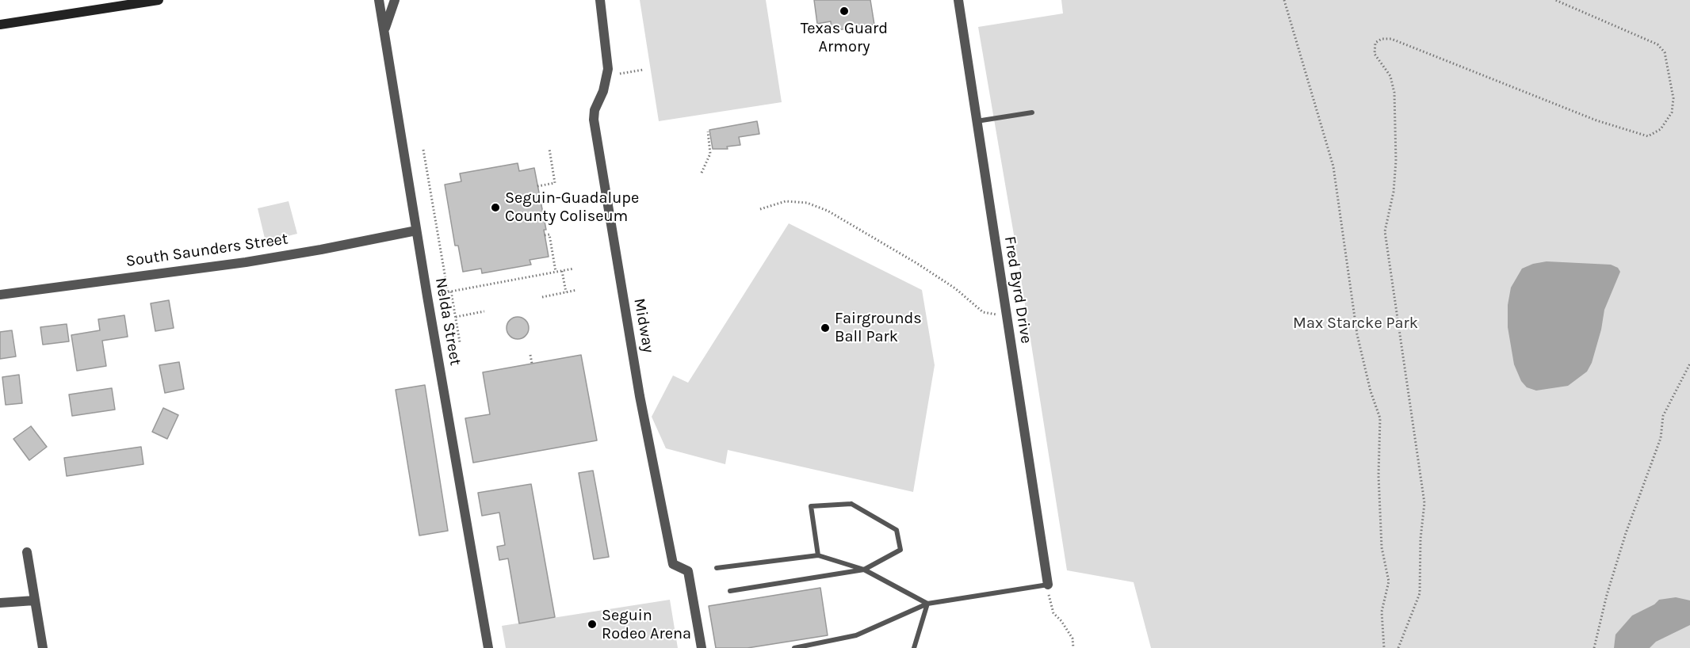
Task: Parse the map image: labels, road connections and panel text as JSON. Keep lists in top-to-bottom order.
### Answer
{
  "streets": {
    "street": [
      "South Saunders Street",
      "Fred Byrd Drive",
      "Nelda Street",
      "Midway"
    ]
  },
  "crossings": [
    ["South Saunders Street", "Nelda Street"]
  ],
  "parks": ["Max Starcke Park"],
  "places": [
    "Texas Guard Armory",
    "Seguin-Guadalupe County Coliseum",
    "Fairgrounds Ball Park",
    "Seguin Rodeo Arena"
  ]
}
